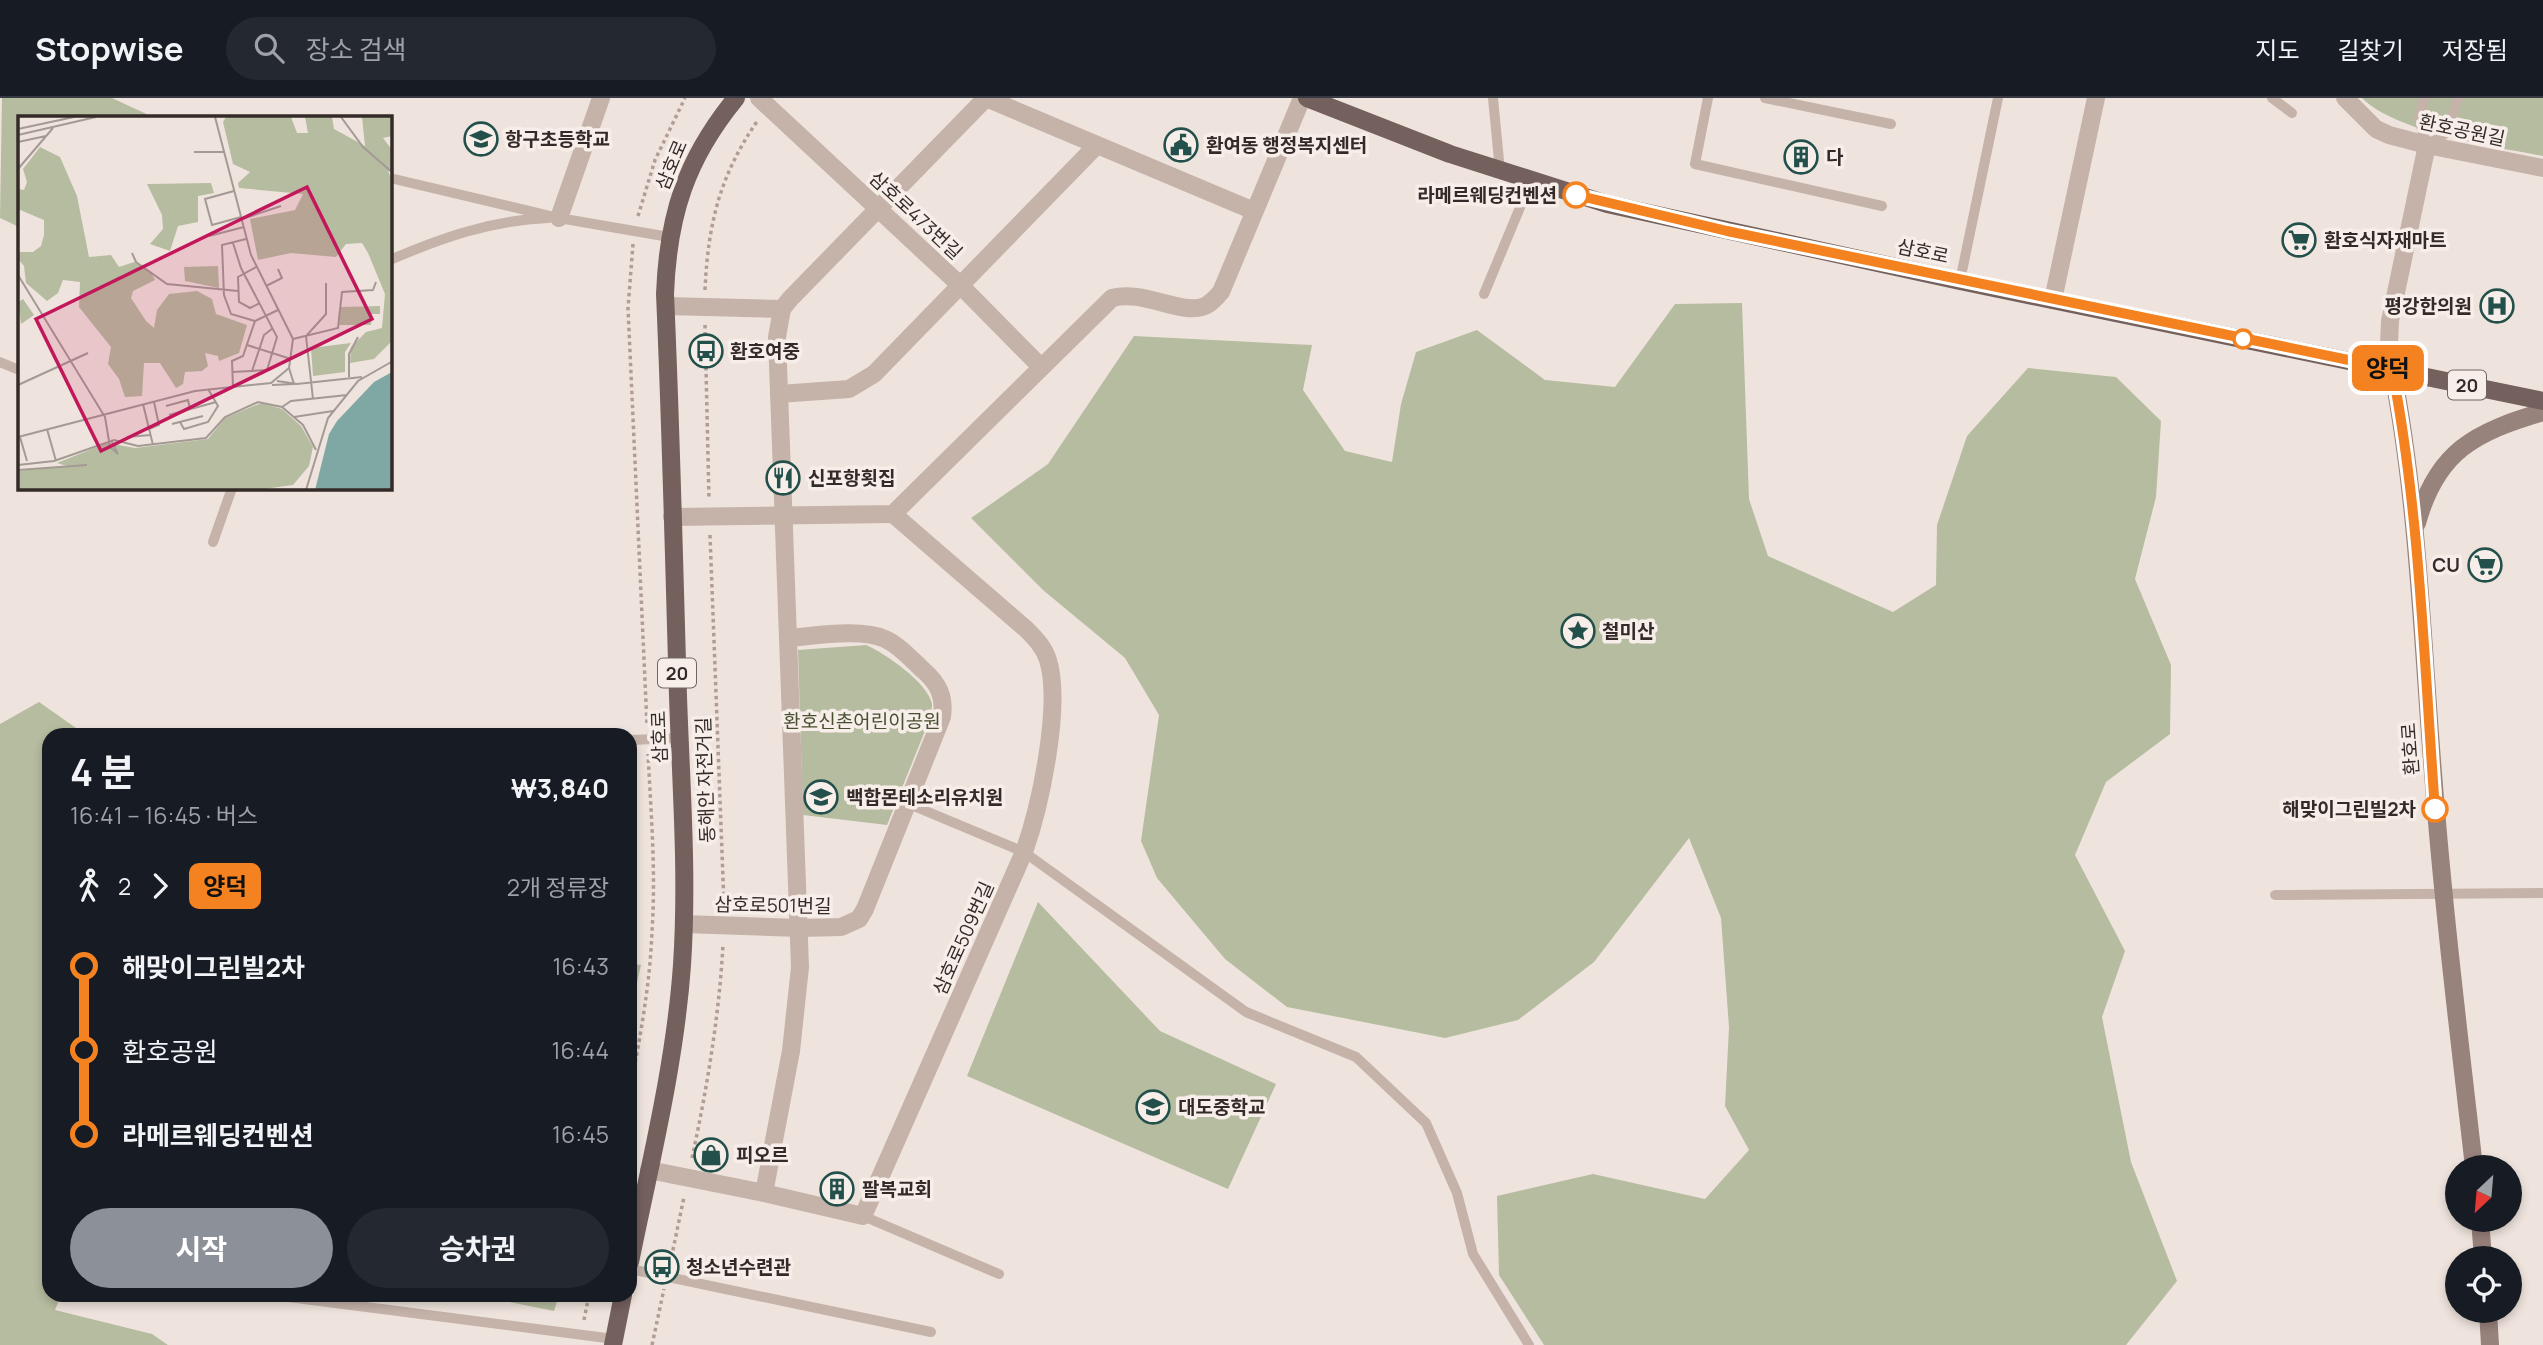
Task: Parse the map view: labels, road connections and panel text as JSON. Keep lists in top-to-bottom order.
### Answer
{
  "streets": {
    "main road": ["삼호로", "20"],
    "street": [
      "환호공원길",
      "삼호로473번길",
      "환호로",
      "삼호로501번길",
      "삼호로509번길"
    ],
    "path": ["동해안 자전거길"]
  },
  "crossings": [
    ["삼호로", "환호로"],
    ["삼호로", "삼호로501번길"],
    ["삼호로473번길", "동해안 자전거길"],
    ["동해안 자전거길", "삼호로501번길"]
  ],
  "parks": ["환호신촌어린이공원"],
  "places": {
    "school or university": ["항구초등학교", "백합몬테소리유치원", "대도중학교"],
    "public building": ["환여동 행정복지센터"],
    "building": ["다", "팔복교회"],
    "other": ["라메르웨딩컨벤션", "해맞이그린빌2차"],
    "supermarket": ["환호식자재마트", "CU"],
    "hospital": ["평강한의원"],
    "bus stop": ["환호여중", "청소년수련관"],
    "restaurant": ["신포항횟집"],
    "place": ["철미산"],
    "shop": ["피오르"]
  },
  "lines": ["bus line 양덕"],
  "north": "bottom left",
  "page": {
    "header": "Stopwise",
    "search": "장소 검색",
    "nav": ["지도", "길찾기", "저장됨"],
    "on_map": "양덕",
    "heading": ["4 분", "16:41 – 16:45 · 버스", "₩3,840"],
    "legs": ["2", "양덕", "2개 정류장"],
    "list": [
      {
        "name": "해맞이그린빌2차",
        "value": "16:43"
      },
      {
        "name": "환호공원",
        "value": "16:44"
      },
      {
        "name": "라메르웨딩컨벤션",
        "value": "16:45"
      }
    ],
    "buttons": ["시작", "승차권"]
  }
}
